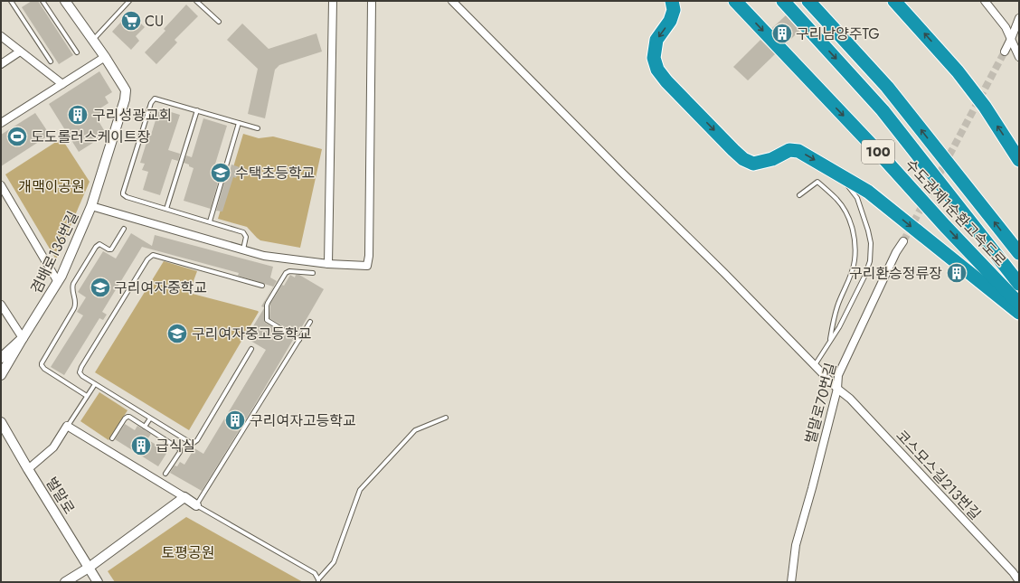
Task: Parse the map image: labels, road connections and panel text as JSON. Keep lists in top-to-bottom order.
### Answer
{
  "streets": {
    "highway": ["100", "수도권제1순환고속도로"],
    "street": [
      "겸배로136번길",
      "벌말로70번길",
      "코스모스길213번길",
      "벌말로"
    ]
  },
  "crossings": [
    ["벌말로70번길", "코스모스길213번길"]
  ],
  "parks": ["개맥이공원", "토평공원"],
  "places": {
    "supermarket": ["CU"],
    "building": [
      "구리남양주TG",
      "구리성광교회",
      "구리환승정류장",
      "구리여자고등학교",
      "급식실"
    ],
    "sports": ["도도롤러스케이트장"],
    "school or university": ["수택초등학교", "구리여자중학교", "구리여자중고등학교"]
  }
}
